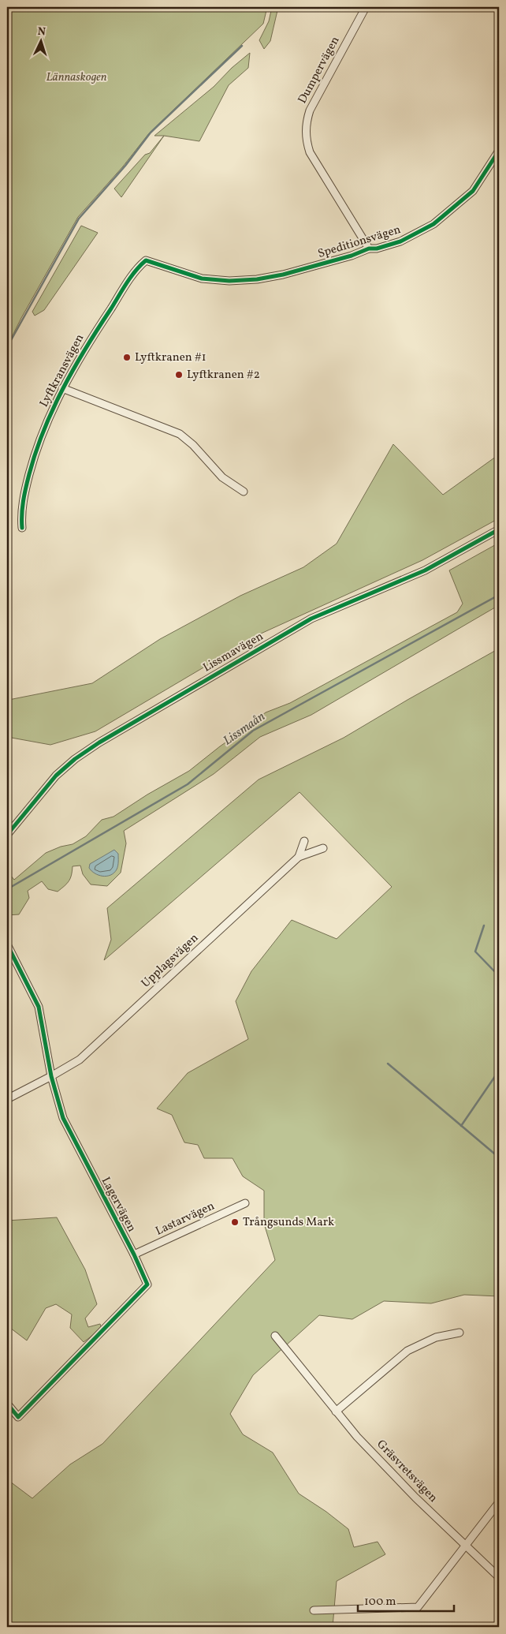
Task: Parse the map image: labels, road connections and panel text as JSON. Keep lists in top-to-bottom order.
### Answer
{
  "streets": {
    "street": [
      "Dumpervägen",
      "Speditionsvägen",
      "Lyftkransvägen",
      "Lissmavägen",
      "Upplagsvägen",
      "Lagervägen",
      "Lastarvägen",
      "Gräsvretsvägen"
    ]
  },
  "crossings": [
    ["Dumpervägen", "Speditionsvägen"],
    ["Speditionsvägen", "Lyftkransvägen"],
    ["Upplagsvägen", "Lagervägen"],
    ["Lagervägen", "Lastarvägen"]
  ],
  "water": ["Lissmaån"],
  "parks": ["Lännaskogen"],
  "places": ["Lyftkranen #1", "Lyftkranen #2", "Trångsunds Mark"],
  "scale_bar": "100 m",
  "north": "top"
}
